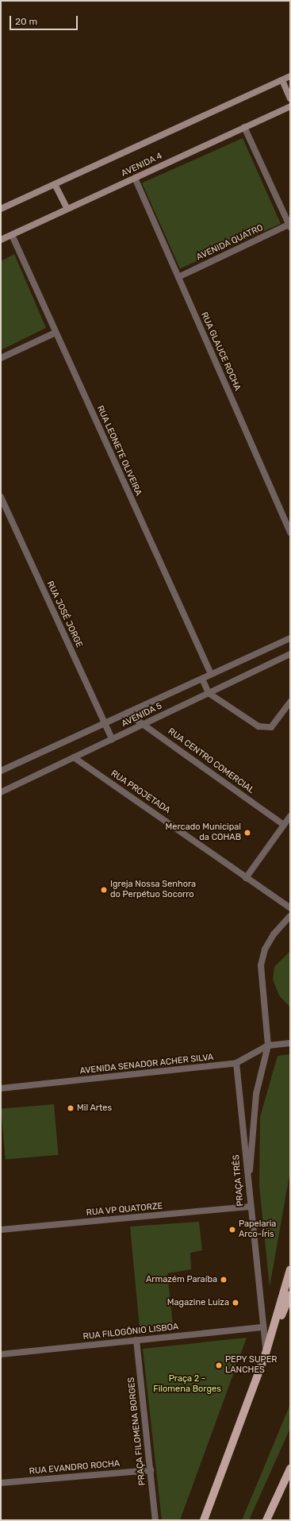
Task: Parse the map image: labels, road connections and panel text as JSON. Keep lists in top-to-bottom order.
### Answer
{
  "streets": {
    "main road": ["AVENIDA 4"],
    "street": [
      "AVENIDA QUATRO",
      "RUA GLAUCE ROCHA",
      "RUA LEONETE OLIVEIRA",
      "RUA JOSÉ JORGE",
      "AVENIDA 5",
      "RUA CENTRO COMERCIAL",
      "RUA PROJETADA",
      "AVENIDA SENADOR ACHER SILVA",
      "PRAÇA TRÊS",
      "RUA VP QUATORZE",
      "RUA FILOGÔNIO LISBOA",
      "PRAÇA FILOMENA BORGES",
      "RUA EVANDRO ROCHA"
    ]
  },
  "crossings": [
    ["AVENIDA 4", "RUA GLAUCE ROCHA"],
    ["AVENIDA 4", "RUA LEONETE OLIVEIRA"],
    ["AVENIDA QUATRO", "RUA GLAUCE ROCHA"],
    ["RUA LEONETE OLIVEIRA", "AVENIDA 5"],
    ["RUA JOSÉ JORGE", "AVENIDA 5"],
    ["AVENIDA 5", "RUA CENTRO COMERCIAL"],
    ["AVENIDA 5", "RUA PROJETADA"],
    ["AVENIDA SENADOR ACHER SILVA", "PRAÇA TRÊS"],
    ["PRAÇA TRÊS", "RUA VP QUATORZE"],
    ["PRAÇA TRÊS", "RUA FILOGÔNIO LISBOA"],
    ["RUA FILOGÔNIO LISBOA", "PRAÇA FILOMENA BORGES"],
    ["PRAÇA FILOMENA BORGES", "RUA EVANDRO ROCHA"]
  ],
  "parks": ["Praça 2 - Filomena Borges"],
  "places": [
    "Mercado Municipal da COHAB",
    "Igreja Nossa Senhora do Perpétuo Socorro",
    "Mil Artes",
    "Papelaria Arco-Íris",
    "Armazém Paraíba",
    "Magazine Luiza",
    "PEPY SUPER LANCHES"
  ],
  "scale_bar": "20 m"
}
